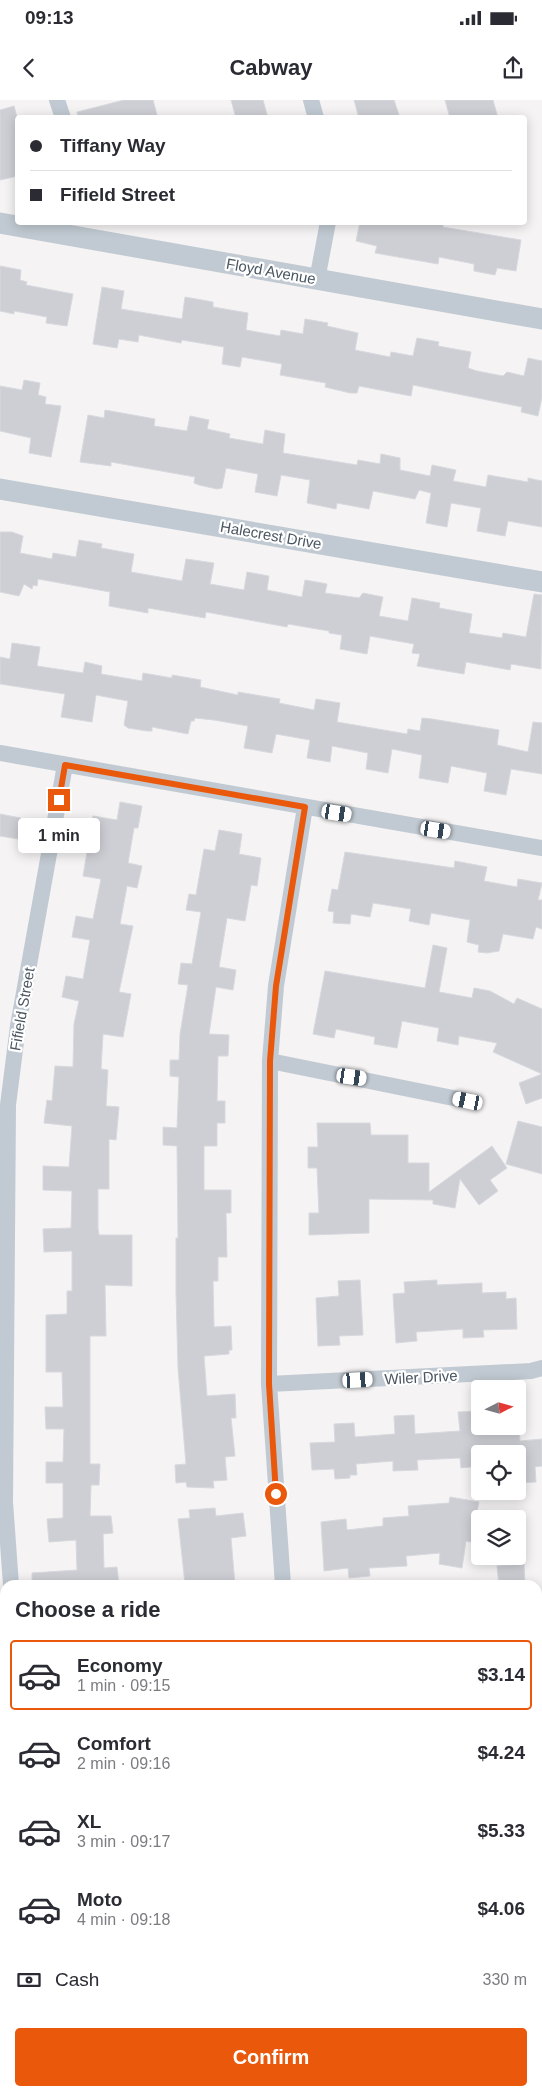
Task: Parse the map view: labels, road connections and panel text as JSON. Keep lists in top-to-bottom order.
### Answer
{
  "streets": {
    "street": [
      "Floyd Avenue",
      "Halecrest Drive",
      "Fifield Street",
      "Wiler Drive"
    ]
  },
  "north": "right",
  "page": {
    "status": "09:13",
    "header": "Cabway",
    "banner": ["Tiffany Way", "Fifield Street"],
    "bubble": "1 min",
    "heading": "Choose a ride",
    "list": [
      {
        "name": "Economy",
        "note": "1 min · 09:15",
        "value": "$3.14"
      },
      {
        "name": "Comfort",
        "note": "2 min · 09:16",
        "value": "$4.24"
      },
      {
        "name": "XL",
        "note": "3 min · 09:17",
        "value": "$5.33"
      },
      {
        "name": "Moto",
        "note": "4 min · 09:18",
        "value": "$4.06"
      }
    ],
    "pay": ["Cash", "330 m"],
    "buttons": "Confirm"
  }
}
